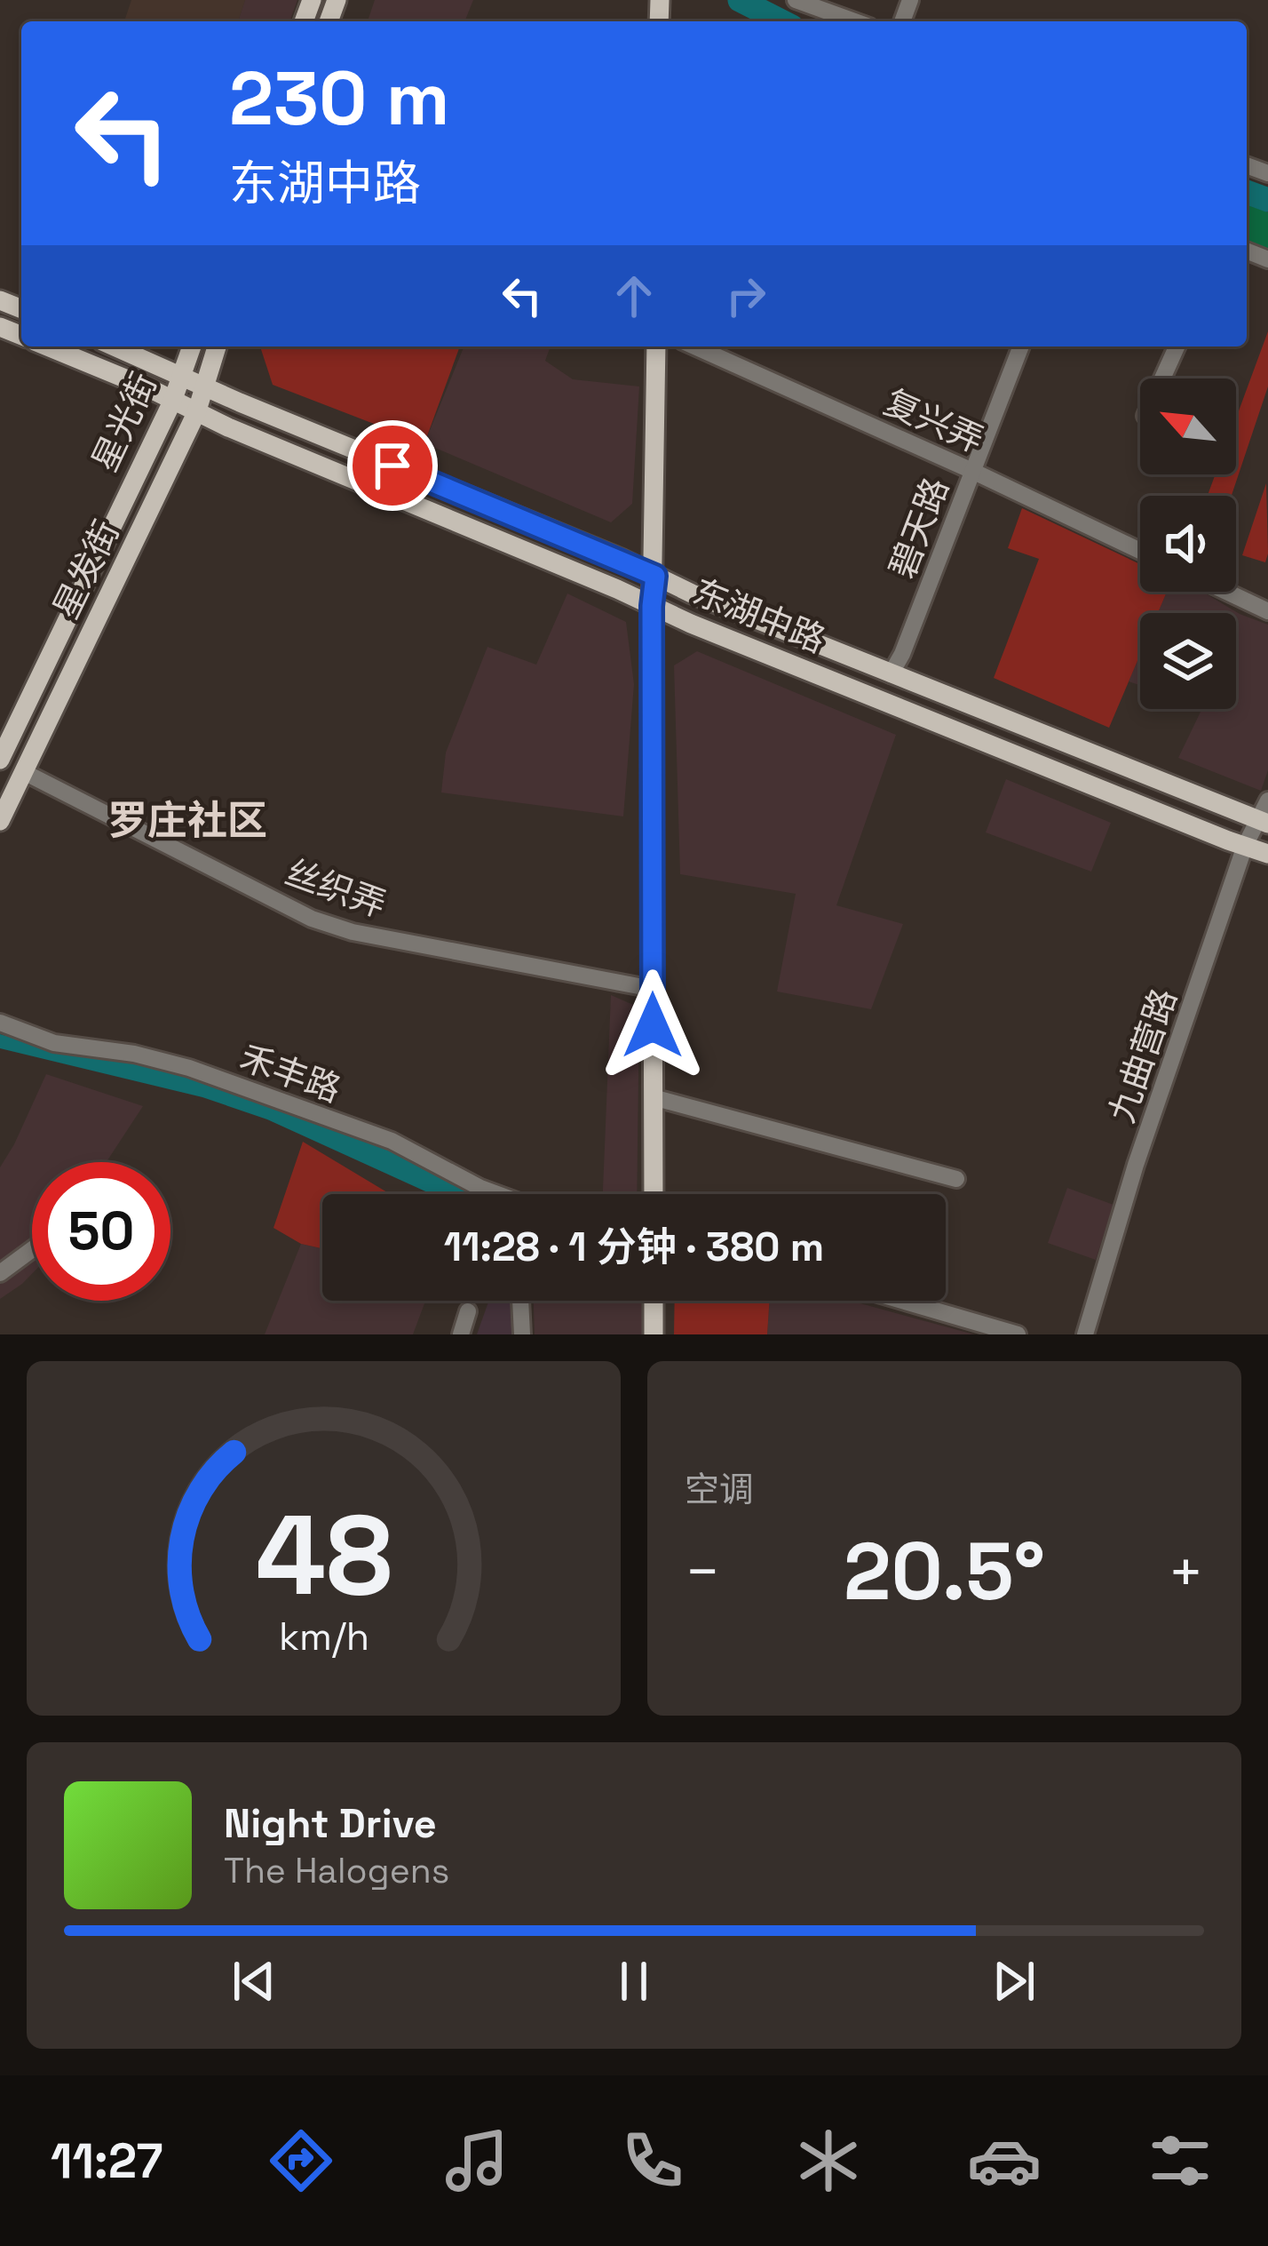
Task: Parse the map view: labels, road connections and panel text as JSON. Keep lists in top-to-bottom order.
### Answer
{
  "streets": {
    "main road": ["星光街", "星发街", "东湖中路"],
    "street": [
      "复兴弄",
      "碧天路",
      "丝织弄",
      "九曲营路",
      "禾丰路"
    ]
  },
  "crossings": [
    ["复兴弄", "碧天路"],
    ["星光街", "东湖中路"],
    ["碧天路", "东湖中路"],
    ["星发街", "东湖中路"],
    ["星发街", "丝织弄"],
    ["东湖中路", "九曲营路"]
  ],
  "districts": ["罗庄社区"],
  "north": "top left",
  "page": {
    "turn": ["230 m", "东湖中路"],
    "limit": "50",
    "trip": "11:28 · 1 分钟 · 380 m",
    "tile": "空调",
    "heat": ["−", "20.5°", "+"],
    "song": ["Night Drive", "The Halogens"],
    "tabs": "11:27",
    "gauge": ["48", "km/h"]
  }
}
